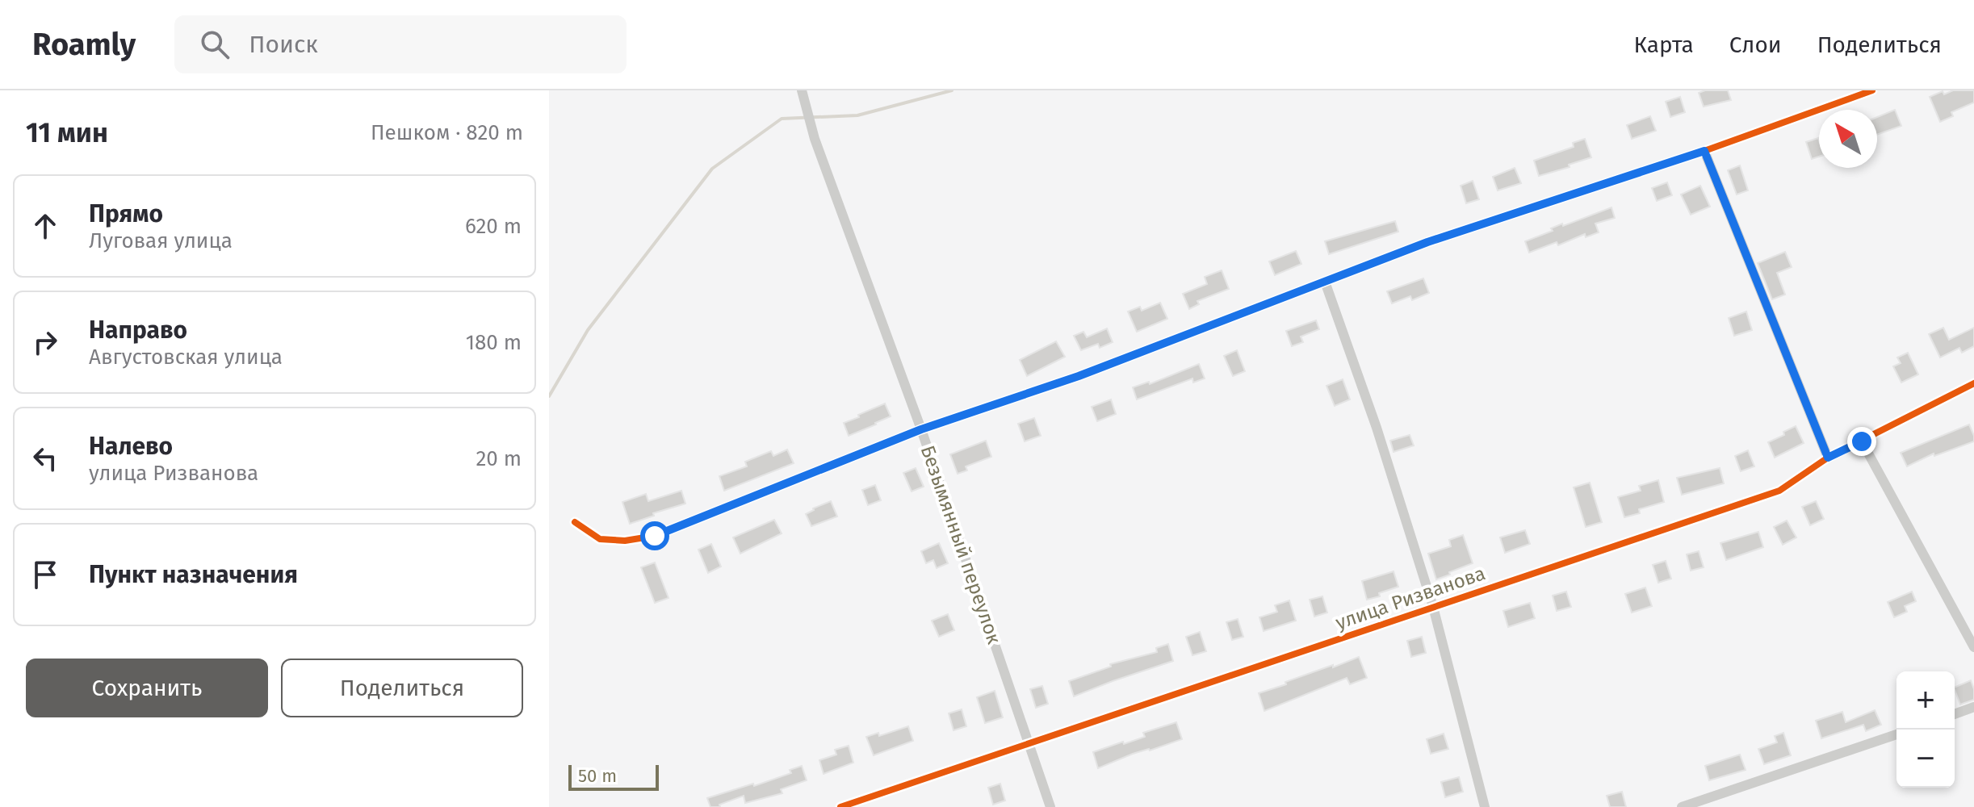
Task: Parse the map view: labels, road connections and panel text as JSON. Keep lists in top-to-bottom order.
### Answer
{
  "streets": {
    "street": ["Безымянный переулок", "улица Ризванова"]
  },
  "crossings": [
    ["Безымянный переулок", "улица Ризванова"]
  ],
  "scale_bar": "50 m",
  "north": "top left",
  "page": {
    "header": "Roamly",
    "search": "Поиск",
    "nav": ["Карта", "Слои", "Поделиться"],
    "heading": ["11 мин", "Пешком · 820 m"],
    "list": [
      ["Прямо", "Луговая улица", "620 m"],
      ["Направо", "Августовская улица", "180 m"],
      ["Налево", "улица Ризванова", "20 m"],
      "Пункт назначения"
    ],
    "buttons": ["Сохранить", "Поделиться"],
    "map_buttons": ["+", "−"],
    "scale": "50 m"
  }
}
